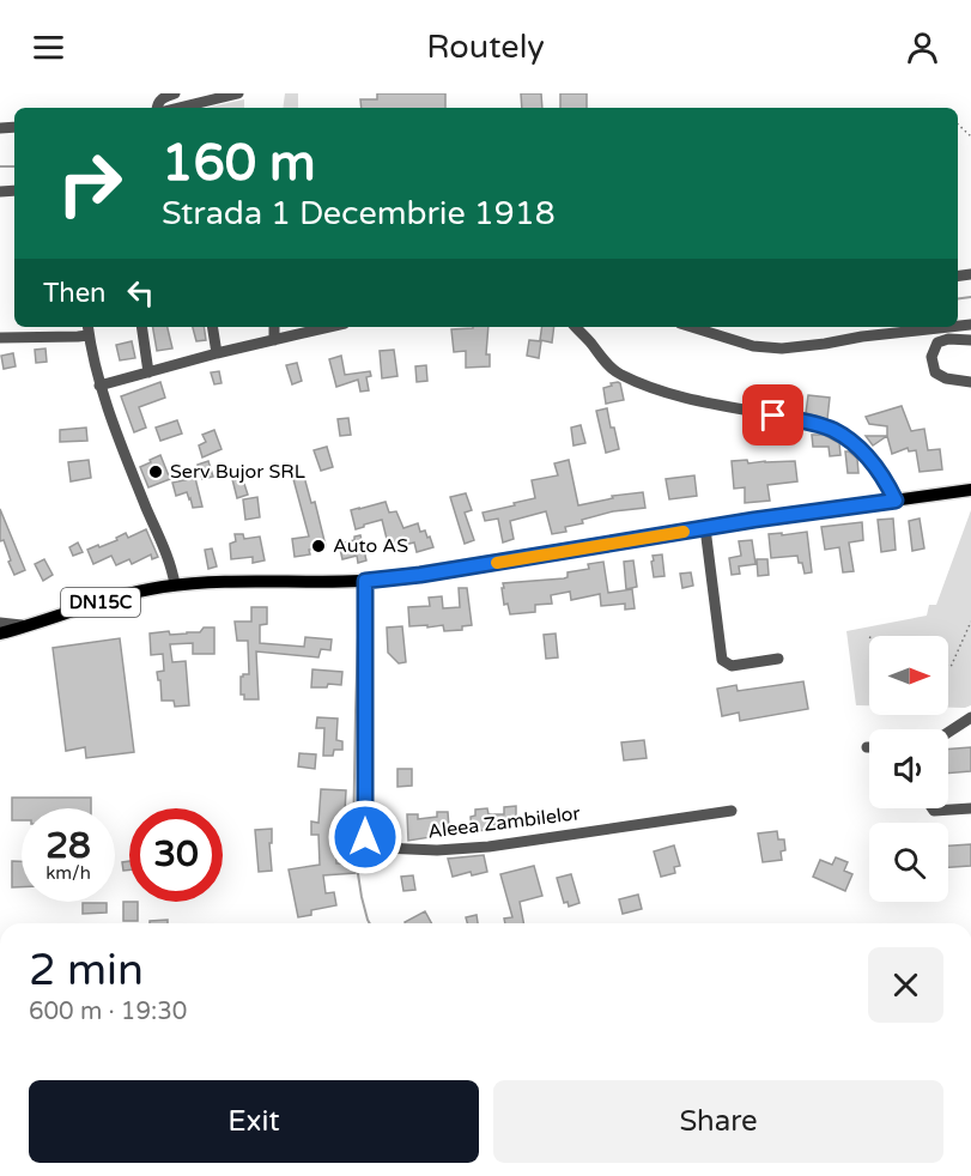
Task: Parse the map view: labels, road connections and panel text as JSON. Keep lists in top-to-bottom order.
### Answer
{
  "streets": {
    "main road": ["DN15C"],
    "street": ["Aleea Zambilelor"]
  },
  "crossings": [
    ["DN15C", "Aleea Zambilelor"]
  ],
  "places": ["Serv Bujor SRL", "Auto AS"],
  "north": "right",
  "page": {
    "header": "Routely",
    "turn": ["160 m", "Strada 1 Decembrie 1918"],
    "then": "Then",
    "speed": "28 km/h",
    "limit": "30",
    "heading": ["2 min", "600 m · 19:30"],
    "buttons": ["Exit", "Share"]
  }
}
